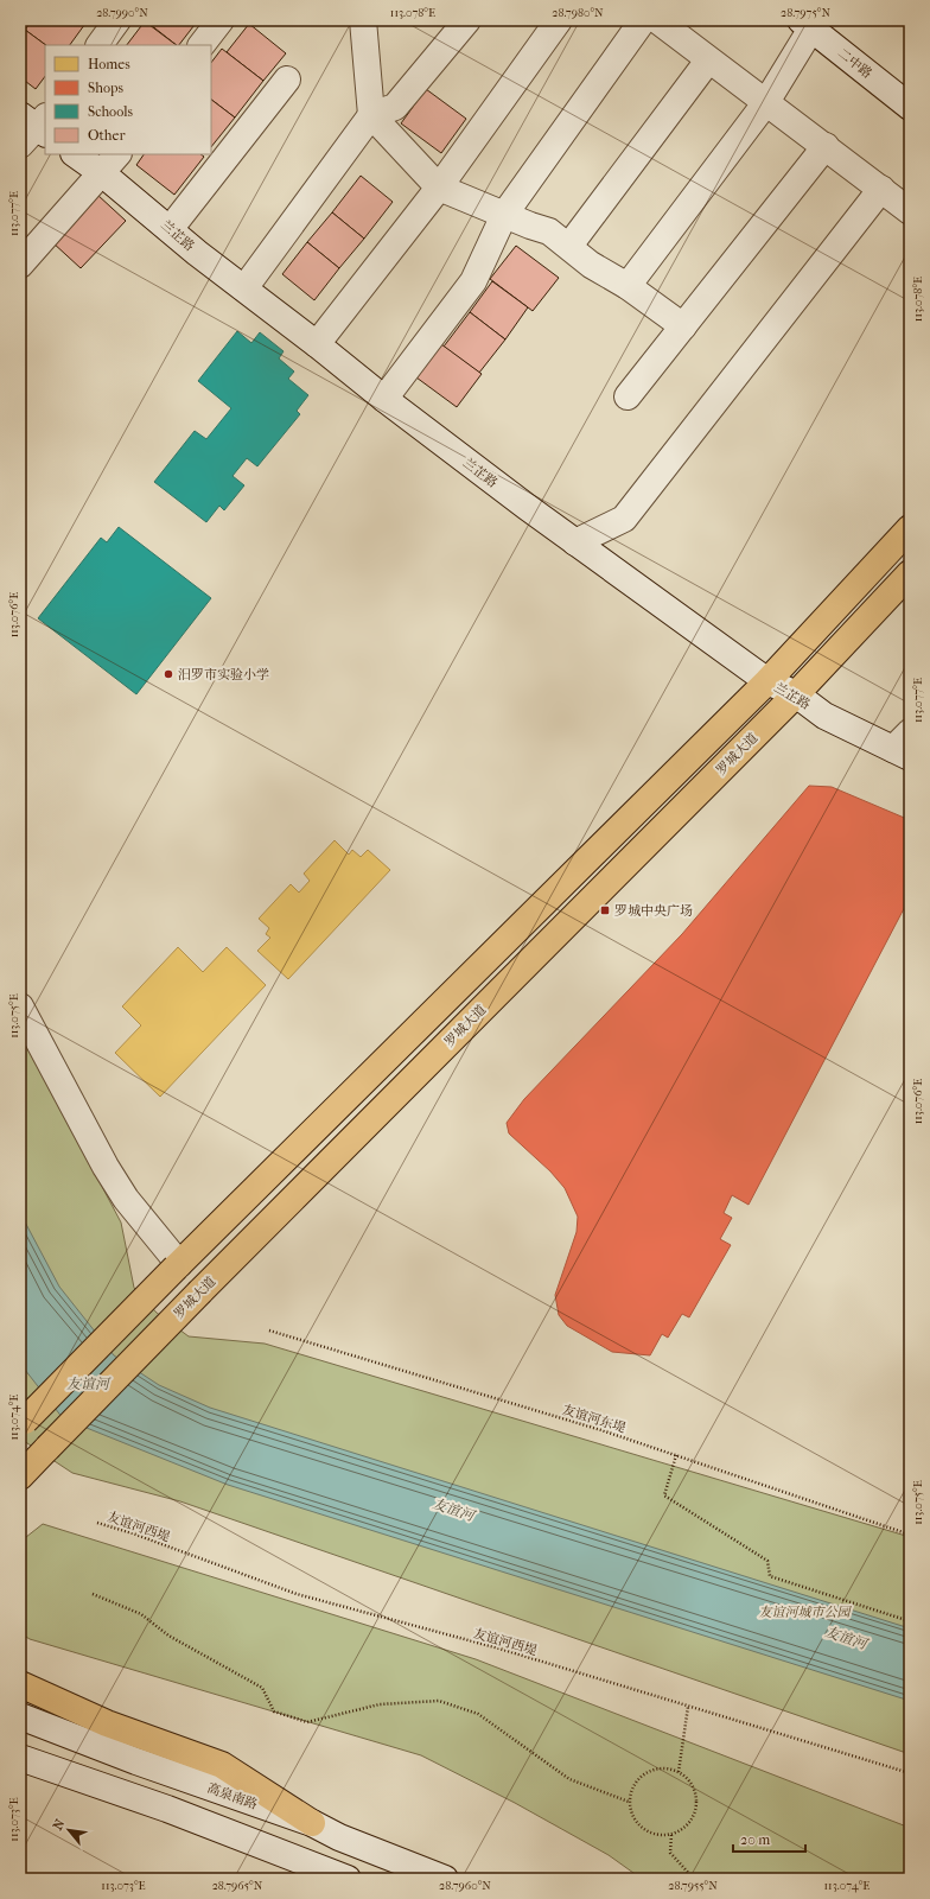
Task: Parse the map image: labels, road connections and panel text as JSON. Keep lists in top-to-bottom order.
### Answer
{
  "streets": {
    "main road": ["罗城大道"],
    "street": ["二中路", "兰芷路", "高泉南路"],
    "path": ["友谊河东堤", "友谊河西堤"]
  },
  "crossings": [
    ["兰芷路", "罗城大道"]
  ],
  "water": ["友谊河"],
  "parks": ["友谊河城市公园"],
  "places": {
    "other": ["汨罗市实验小学"],
    "transit": ["罗城中央广场"]
  },
  "legend": [
    "Homes",
    "Shops",
    "Schools",
    "Other"
  ],
  "scale_bar": "20 m",
  "north": "top left",
  "coordinates": [
    "28.7990°N",
    "113.078°E",
    "28.7980°N",
    "28.7975°N",
    "113.077°E",
    "113.076°E",
    "113.075°E",
    "113.074°E",
    "113.073°E",
    "28.7965°N",
    "28.7960°N",
    "28.7955°N"
  ]
}
